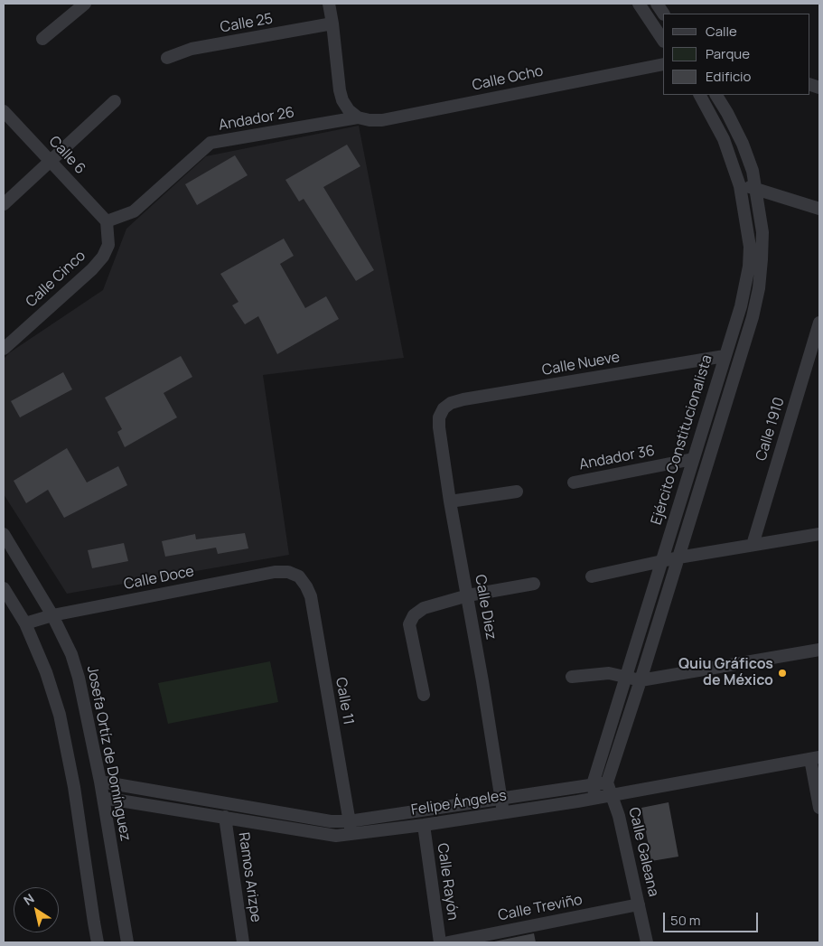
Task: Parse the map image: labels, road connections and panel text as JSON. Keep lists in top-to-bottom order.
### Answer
{
  "streets": {
    "street": [
      "Calle 25",
      "Calle Ocho",
      "Andador 26",
      "Calle 6",
      "Calle Cinco",
      "Calle Nueve",
      "Calle 1910",
      "Ejército Constitucionalista",
      "Andador 36",
      "Calle Doce",
      "Calle Diez",
      "Calle 11",
      "Josefa Ortíz de Domínguez",
      "Felipe Ángeles",
      "Calle Galeana",
      "Ramos Arizpe",
      "Calle Rayón",
      "Calle Treviño"
    ]
  },
  "crossings": [
    ["Calle Ocho", "Andador 26"],
    ["Andador 26", "Calle 6"],
    ["Andador 26", "Calle Cinco"],
    ["Calle 6", "Calle Cinco"],
    ["Calle Nueve", "Ejército Constitucionalista"],
    ["Calle Nueve", "Calle Diez"],
    ["Ejército Constitucionalista", "Andador 36"],
    ["Ejército Constitucionalista", "Felipe Ángeles"],
    ["Calle Doce", "Calle 11"],
    ["Calle Doce", "Josefa Ortíz de Domínguez"],
    ["Calle Diez", "Felipe Ángeles"],
    ["Calle 11", "Felipe Ángeles"],
    ["Josefa Ortíz de Domínguez", "Felipe Ángeles"],
    ["Felipe Ángeles", "Calle Galeana"],
    ["Felipe Ángeles", "Ramos Arizpe"],
    ["Felipe Ángeles", "Calle Rayón"],
    ["Calle Galeana", "Calle Treviño"]
  ],
  "places": ["Quiu Gráficos de México"],
  "legend": ["Calle", "Parque", "Edificio"],
  "scale_bar": "50 m",
  "north": "top left"
}
